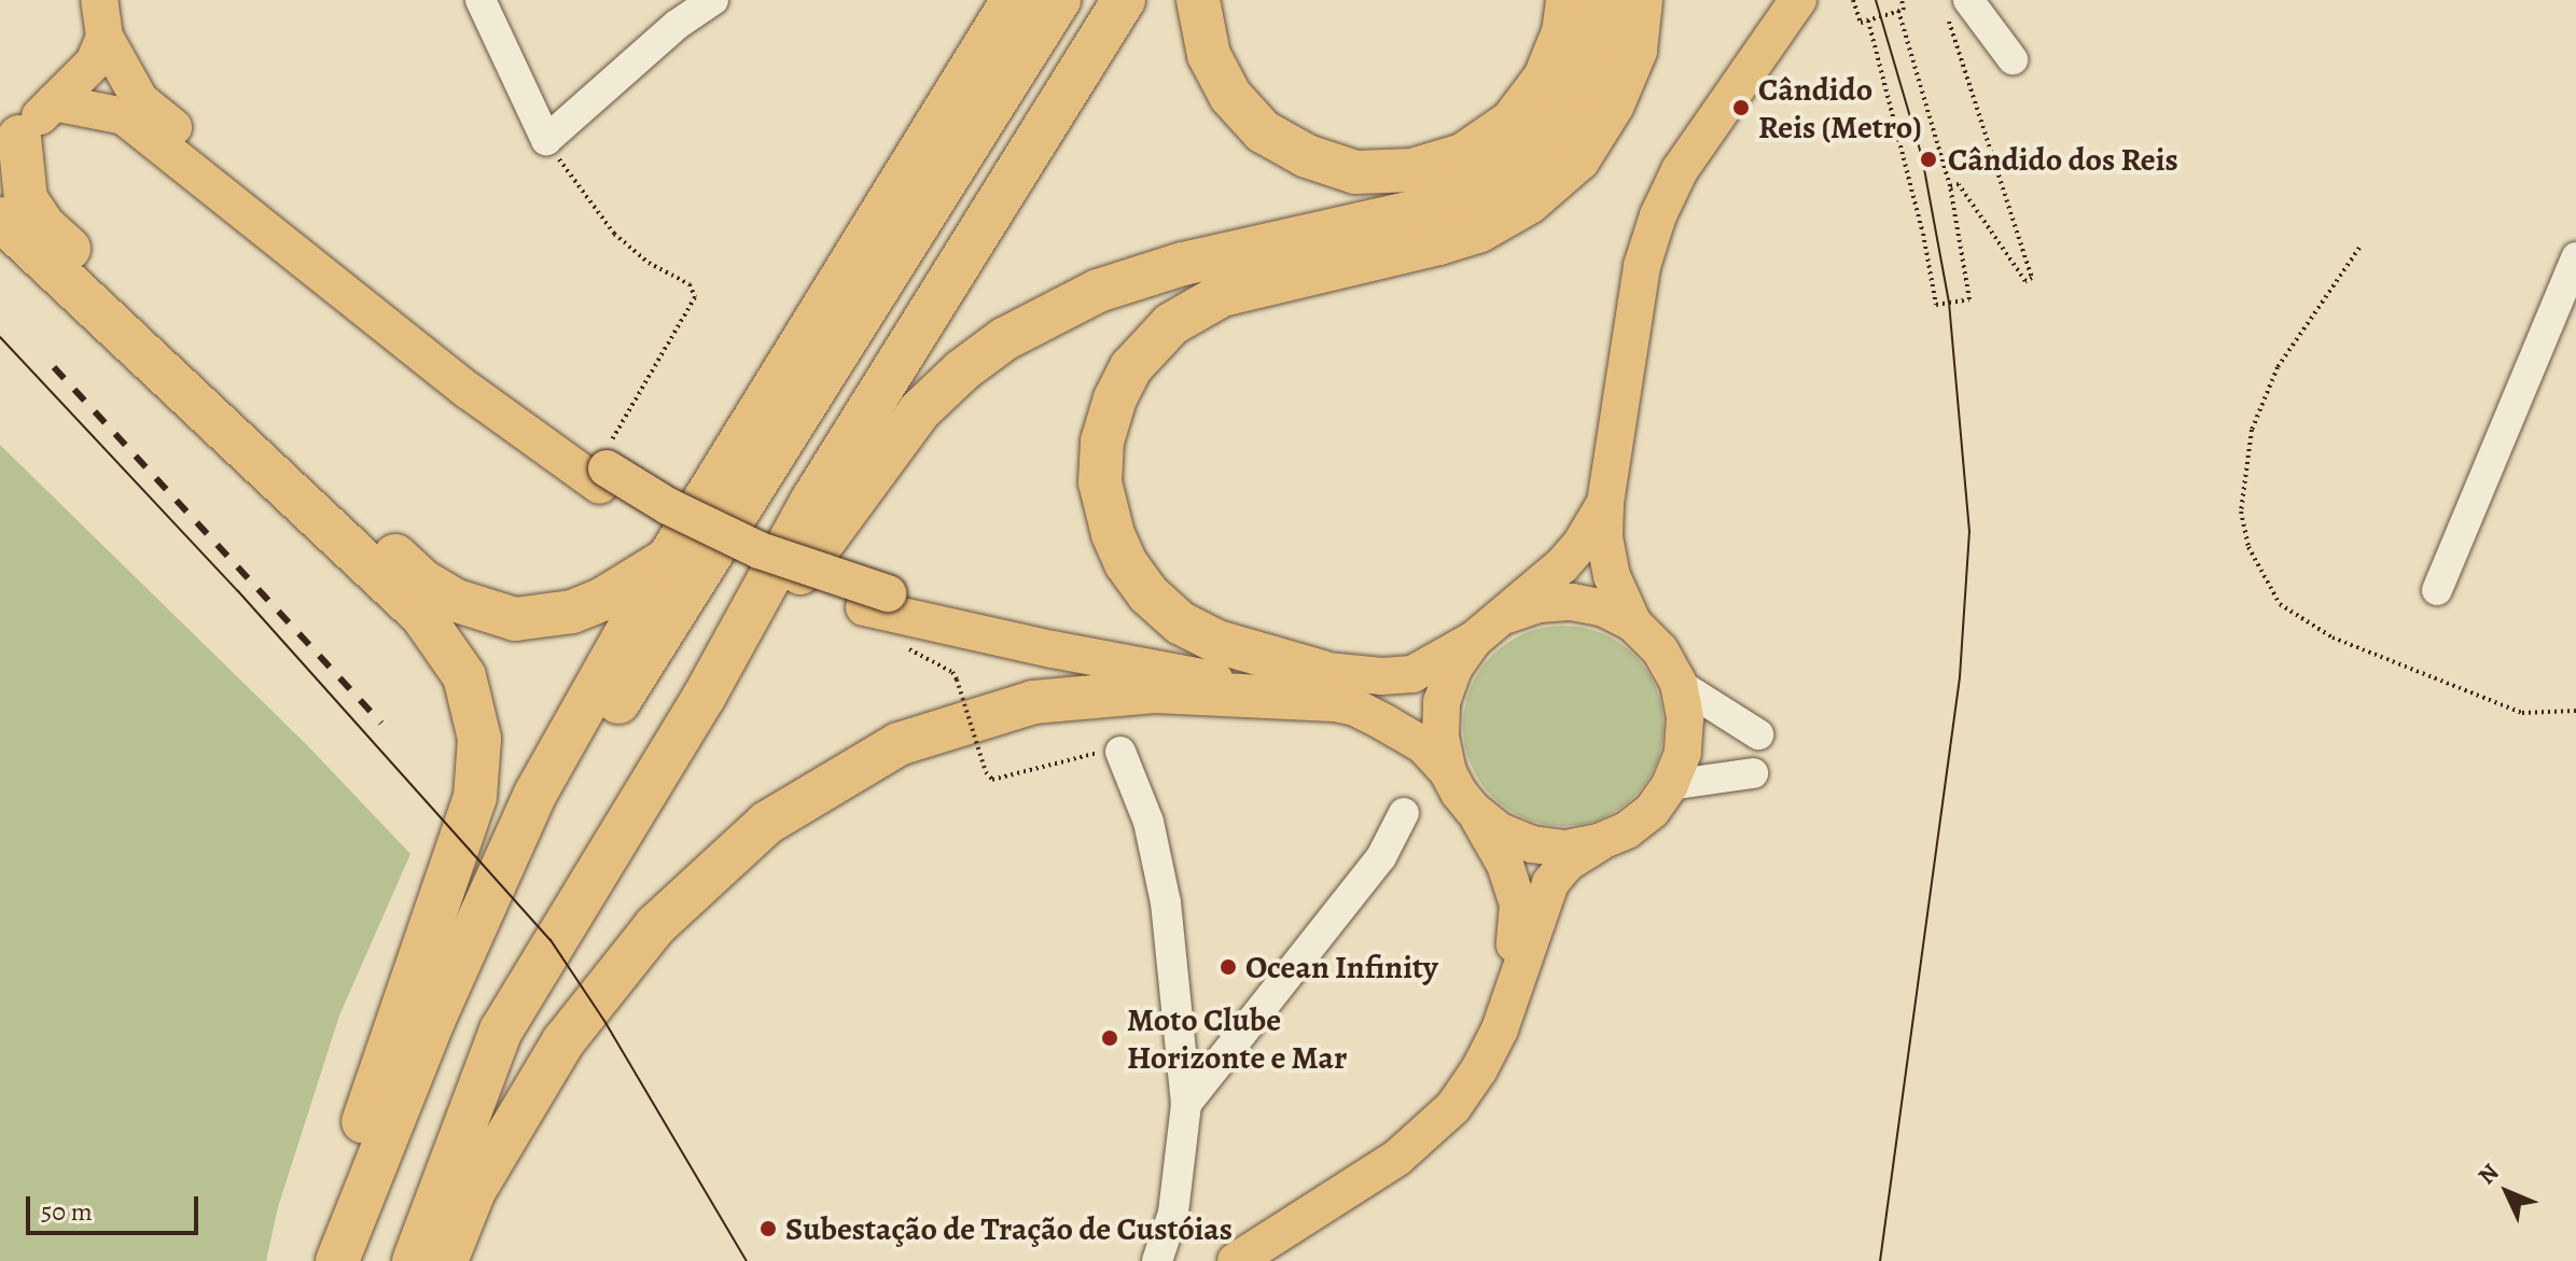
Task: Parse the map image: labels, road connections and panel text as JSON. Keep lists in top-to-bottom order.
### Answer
{
  "places": [
    "Cândido Reis (Metro)",
    "Cândido dos Reis",
    "Ocean Infinity",
    "Moto Clube Horizonte e Mar",
    "Subestação de Tração de Custóias"
  ],
  "scale_bar": "50 m",
  "north": "top left"
}
